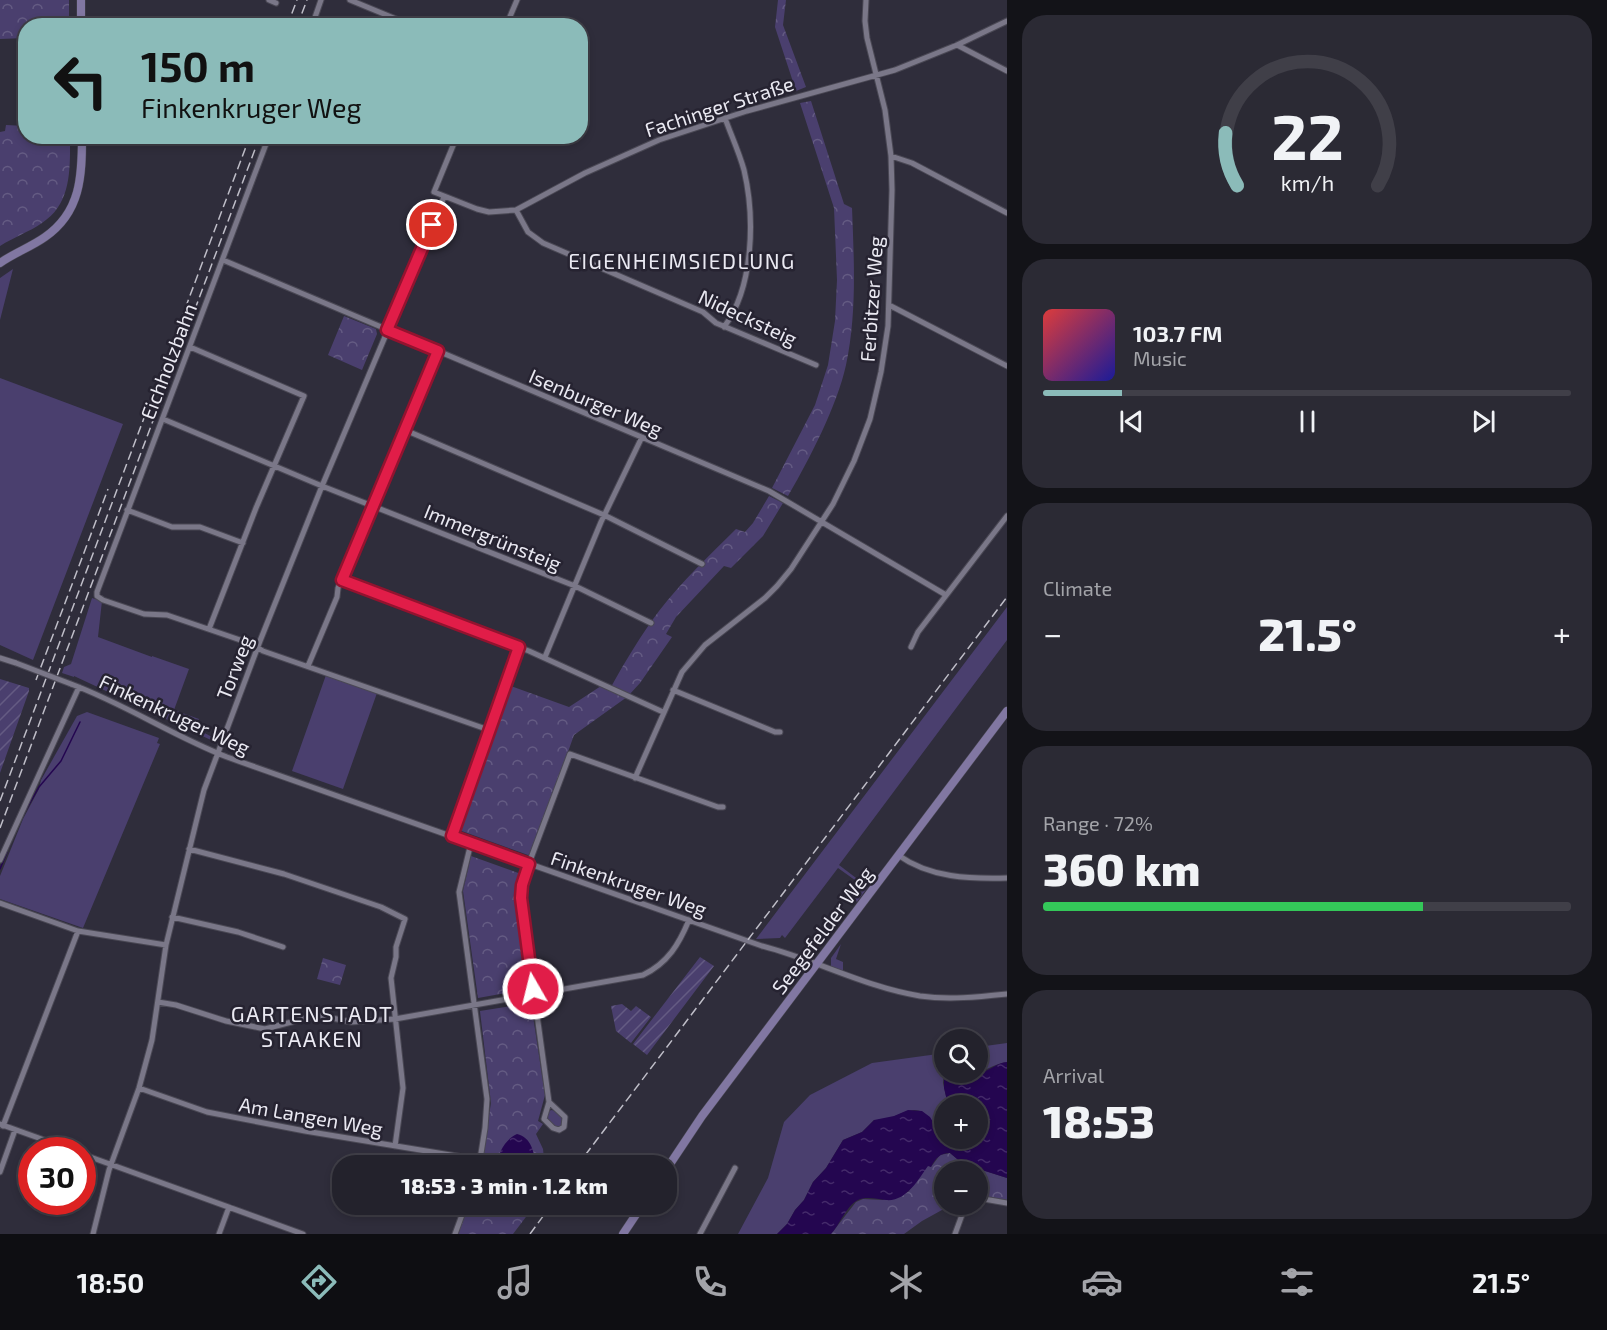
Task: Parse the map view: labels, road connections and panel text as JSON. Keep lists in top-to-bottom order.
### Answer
{
  "streets": {
    "street": [
      "Fachinger Straße",
      "Ferbitzer Weg",
      "Nidecksteig",
      "Eichholzbahn",
      "Isenburger Weg",
      "Immergrünsteig",
      "Torweg",
      "Finkenkruger Weg",
      "Seegefelder Weg",
      "Am Langen Weg"
    ]
  },
  "crossings": [
    ["Fachinger Straße", "Ferbitzer Weg"],
    ["Fachinger Straße", "Nidecksteig"],
    ["Fachinger Straße", "Torweg"],
    ["Ferbitzer Weg", "Isenburger Weg"],
    ["Eichholzbahn", "Isenburger Weg"],
    ["Eichholzbahn", "Immergrünsteig"],
    ["Isenburger Weg", "Torweg"],
    ["Immergrünsteig", "Torweg"],
    ["Torweg", "Finkenkruger Weg"],
    ["Torweg", "Am Langen Weg"],
    ["Finkenkruger Weg", "Seegefelder Weg"]
  ],
  "districts": ["EIGENHEIMSIEDLUNG", "GARTENSTADT STAAKEN"],
  "page": {
    "turn": ["150 m", "Finkenkruger Weg"],
    "song": ["103.7 FM", "Music"],
    "tile": [
      "Climate",
      ["Range · 72%", "360 km"],
      ["Arrival", "18:53"]
    ],
    "heat": ["−", "21.5°", "+"],
    "map_buttons": ["+", "−"],
    "limit": "30",
    "trip": "18:53 · 3 min · 1.2 km",
    "tabs": ["18:50", "21.5°"],
    "gauge": ["22", "km/h"]
  }
}
